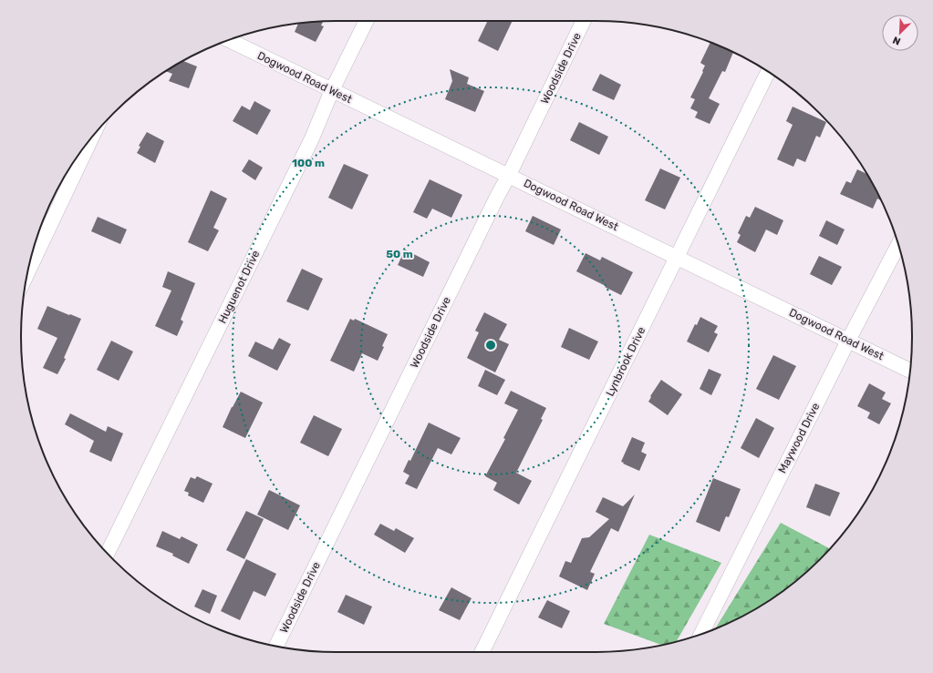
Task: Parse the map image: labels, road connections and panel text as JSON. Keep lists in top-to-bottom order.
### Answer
{
  "streets": {
    "street": [
      "Woodside Drive",
      "Dogwood Road West",
      "Huguenot Drive",
      "Lynbrook Drive",
      "Maywood Drive"
    ]
  },
  "crossings": [
    ["Woodside Drive", "Dogwood Road West"],
    ["Dogwood Road West", "Huguenot Drive"],
    ["Dogwood Road West", "Lynbrook Drive"],
    ["Dogwood Road West", "Maywood Drive"]
  ],
  "north": "bottom left",
  "rings": ["100 m", "50 m"]
}
